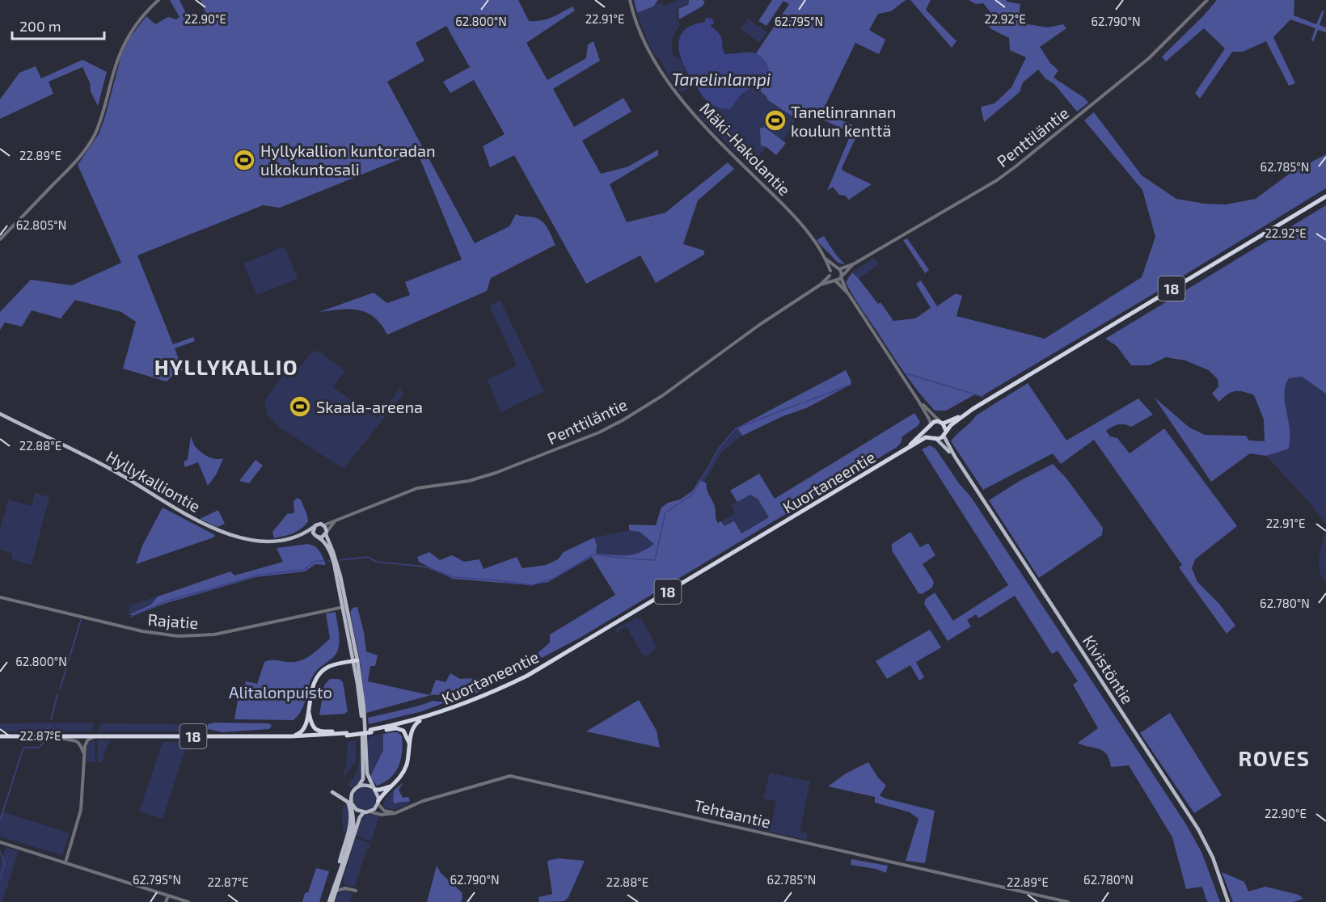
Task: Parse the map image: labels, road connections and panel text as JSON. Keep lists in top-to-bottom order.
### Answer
{
  "streets": {
    "highway": ["18", "Kuortaneentie"],
    "main road": ["Hyllykalliontie", "Kivistöntie"],
    "street": [
      "Penttiläntie",
      "Mäki-Hakolantie",
      "Rajatie",
      "Tehtaantie"
    ]
  },
  "crossings": [
    ["Penttiläntie", "Mäki-Hakolantie"],
    ["Penttiläntie", "Hyllykalliontie"],
    ["18", "Kuortaneentie"],
    ["18", "Kivistöntie"],
    ["Kuortaneentie", "Kivistöntie"]
  ],
  "districts": ["HYLLYKALLIO", "ROVES"],
  "water": ["Tanelinlampi"],
  "parks": ["Alitalonpuisto"],
  "places": {
    "sports": ["Tanelinrannan koulun kenttä", "Hyllykallion kuntoradan ulkokuntosali", "Skaala-areena"]
  },
  "scale_bar": "200 m",
  "coordinates": [
    "22.91°E",
    "22.90°E",
    "22.92°E",
    "62.800°N",
    "62.795°N",
    "62.790°N",
    "22.89°E",
    "62.785°N",
    "62.805°N",
    "22.88°E",
    "62.780°N",
    "22.87°E"
  ]
}
